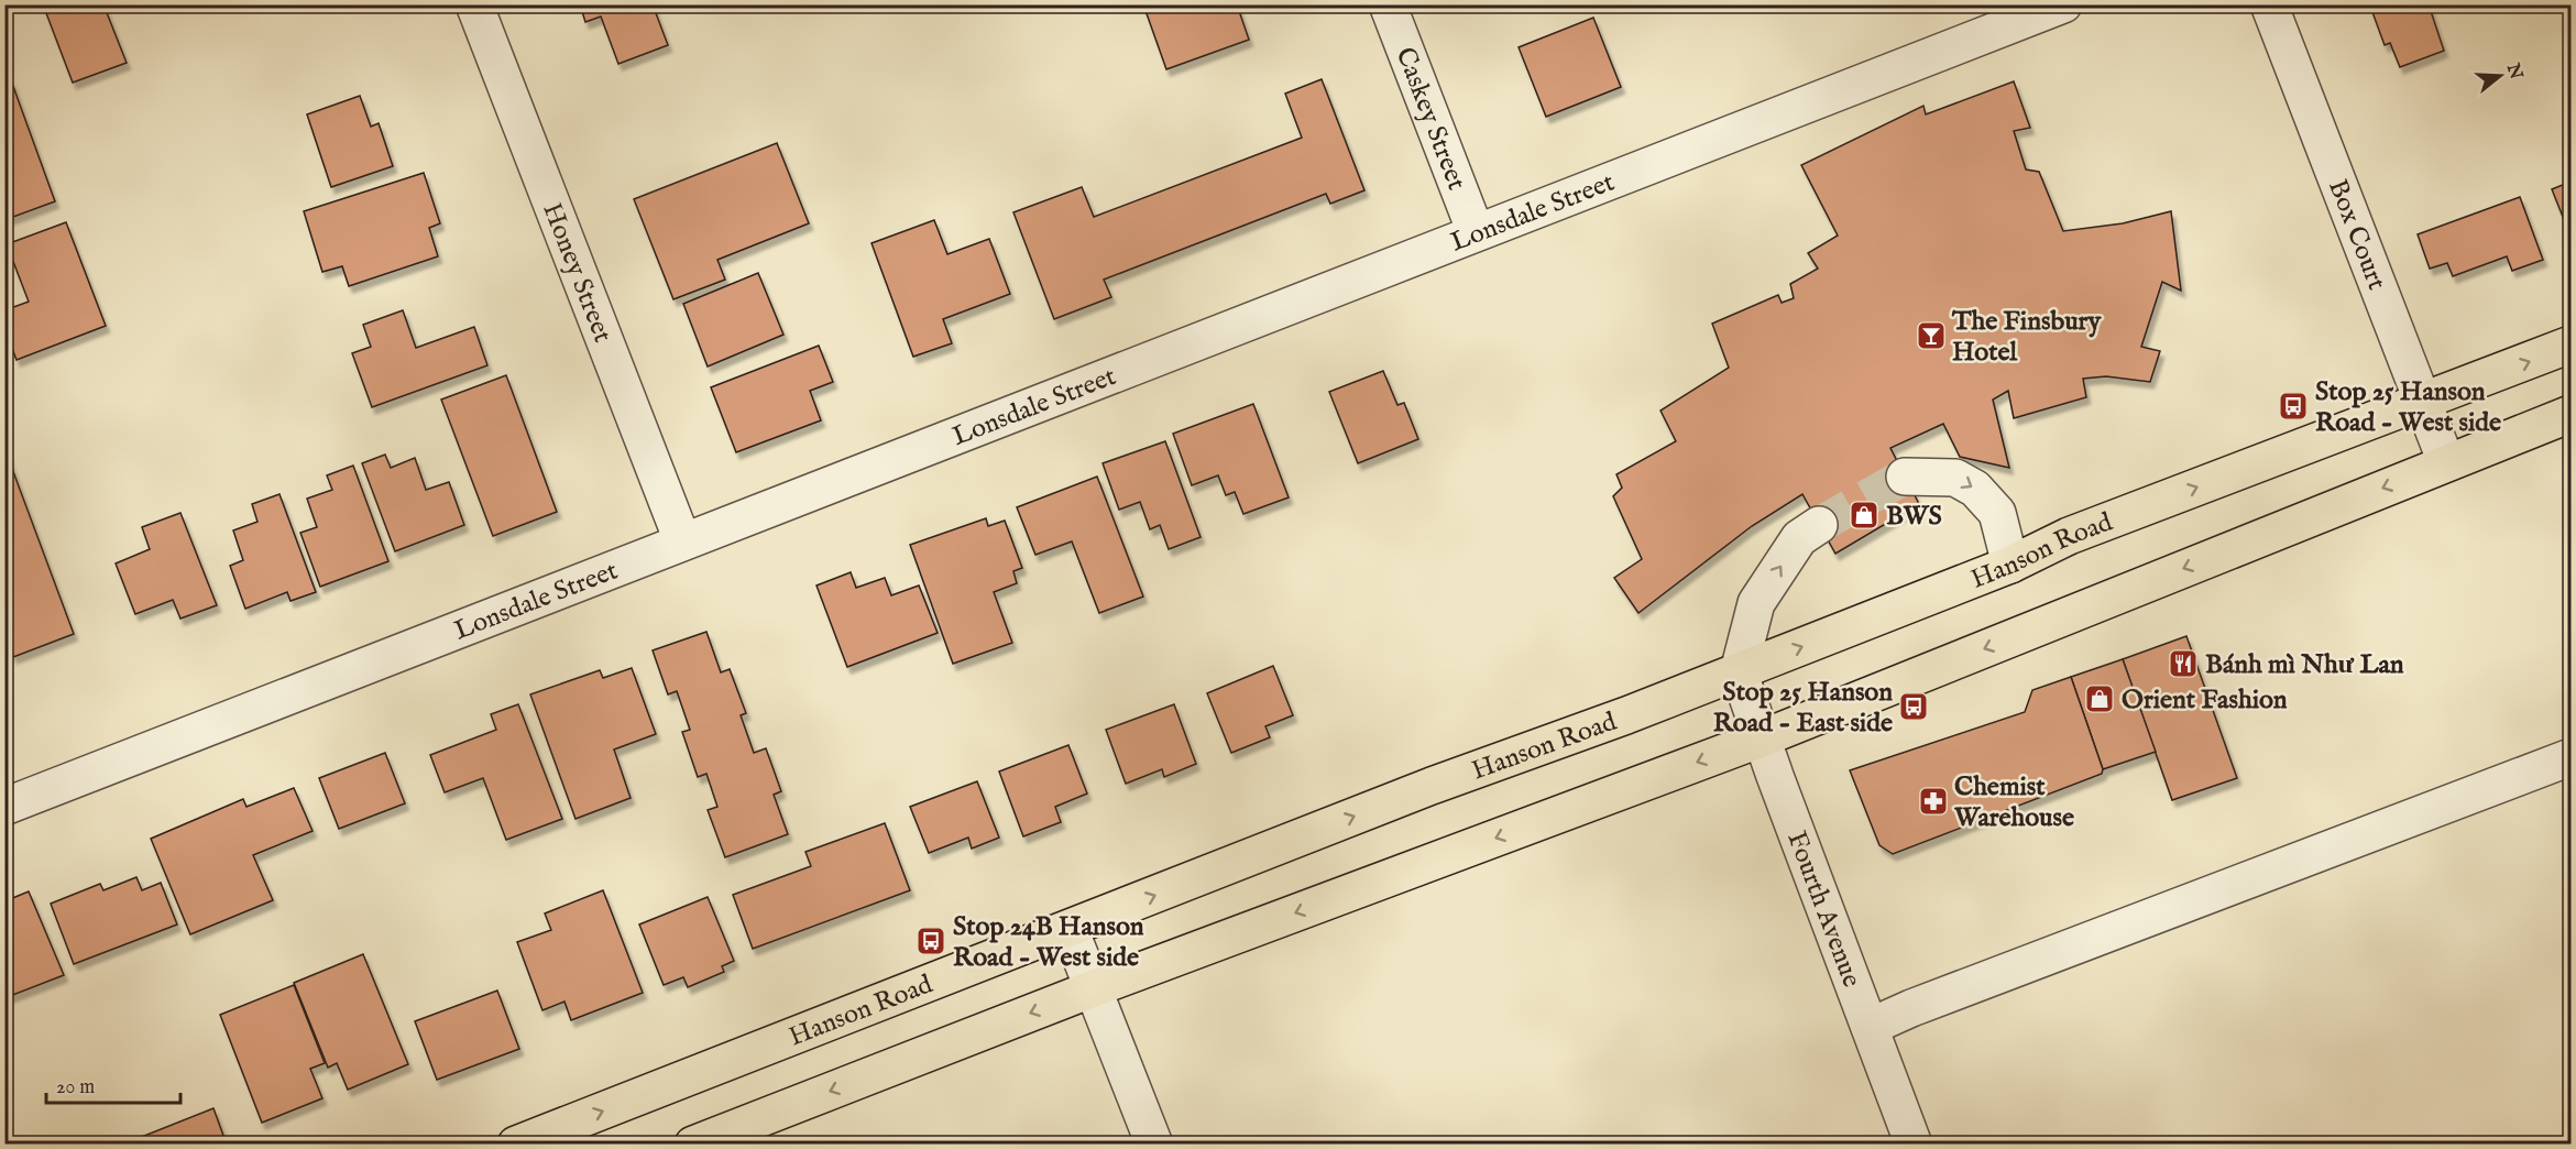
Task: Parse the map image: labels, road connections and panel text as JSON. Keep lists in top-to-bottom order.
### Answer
{
  "streets": {
    "main road": ["Hanson Road"],
    "street": [
      "Caskey Street",
      "Lonsdale Street",
      "Box Court",
      "Honey Street",
      "Fourth Avenue"
    ]
  },
  "crossings": [
    ["Caskey Street", "Lonsdale Street"],
    ["Lonsdale Street", "Honey Street"],
    ["Box Court", "Hanson Road"],
    ["Hanson Road", "Fourth Avenue"]
  ],
  "places": {
    "bar": ["The Finsbury Hotel"],
    "bus stop": ["Stop 25 Hanson Road - West side", "Stop 25 Hanson Road - East side", "Stop 24B Hanson Road - West side"],
    "shop": ["BWS", "Orient Fashion"],
    "restaurant": ["Bánh mì Như Lan"],
    "pharmacy": ["Chemist Warehouse"]
  },
  "scale_bar": "20 m",
  "north": "right"
}
